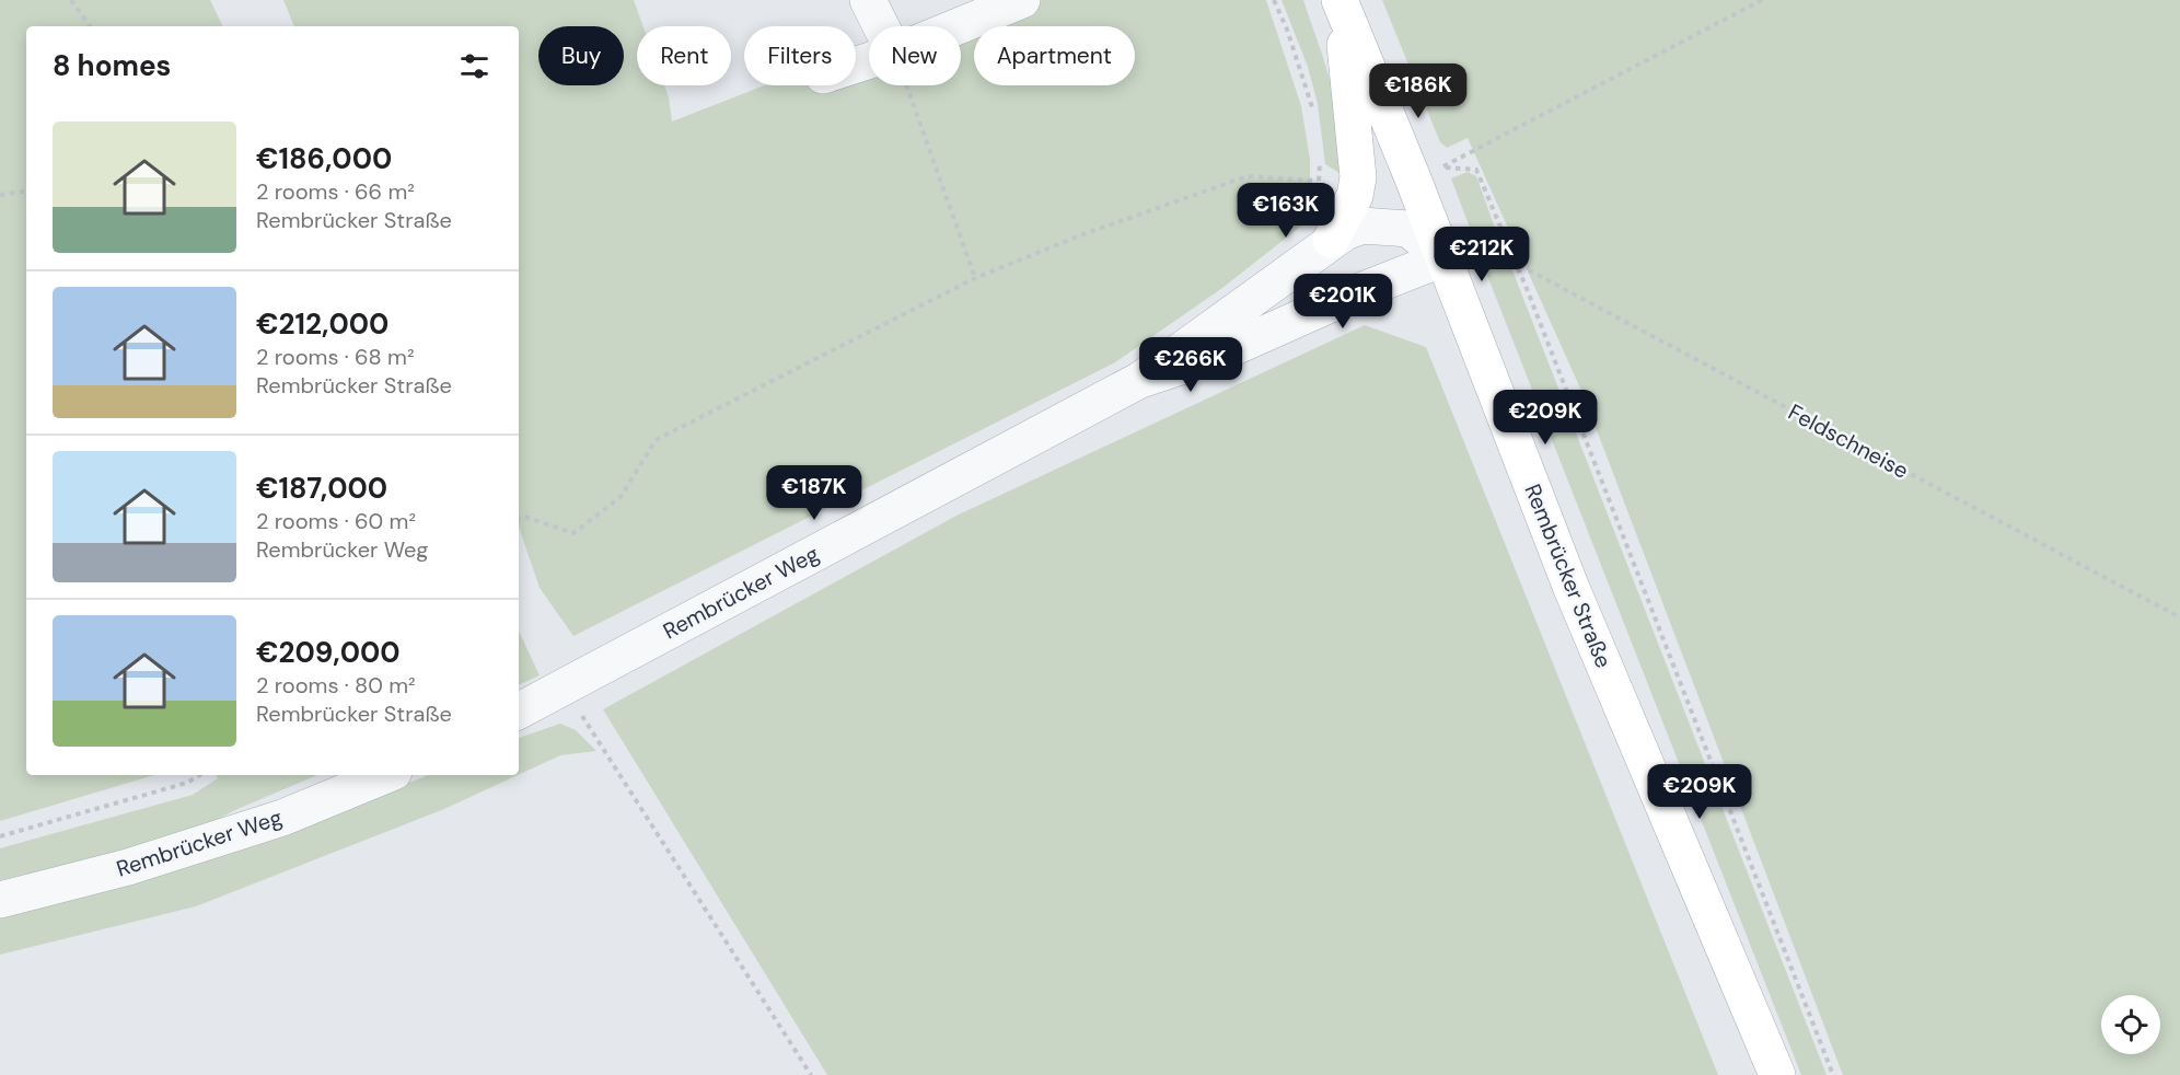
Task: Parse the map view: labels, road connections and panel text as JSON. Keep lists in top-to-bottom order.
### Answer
{
  "streets": {
    "main road": ["Rembrücker Straße"],
    "street": ["Rembrücker Weg"],
    "path": ["Feldschneise"]
  },
  "crossings": [
    ["Rembrücker Straße", "Rembrücker Weg"]
  ],
  "page": {
    "chip": [
      "Buy",
      "Rent",
      "Filters",
      "New",
      "Apartment"
    ],
    "heading": "8 homes",
    "price": [
      "€186K",
      "€163K",
      "€212K",
      "€201K",
      "€266K",
      "€209K",
      "€187K",
      "€209K"
    ],
    "list": [
      {
        "name": "€186,000",
        "note": "2 rooms · 66 m² · Rembrücker Straße"
      },
      {
        "name": "€212,000",
        "note": "2 rooms · 68 m² · Rembrücker Straße"
      },
      {
        "name": "€187,000",
        "note": "2 rooms · 60 m² · Rembrücker Weg"
      },
      {
        "name": "€209,000",
        "note": "2 rooms · 80 m² · Rembrücker Straße"
      }
    ]
  }
}
